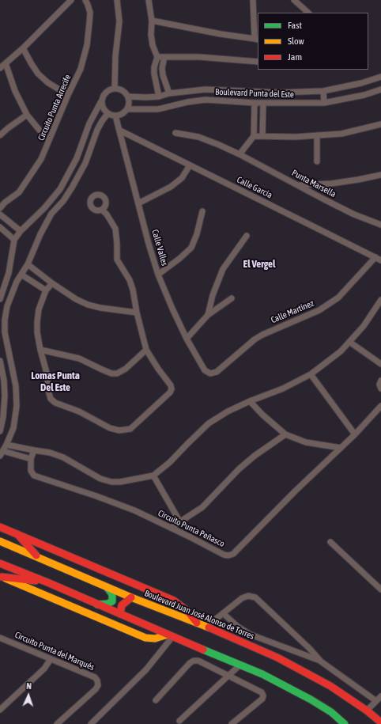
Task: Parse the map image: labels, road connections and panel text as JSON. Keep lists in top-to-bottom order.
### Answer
{
  "streets": {
    "main road": ["Boulevard Juan José Alonso de Torres"],
    "street": [
      "Boulevard Punta del Este",
      "Circuito Punta Arrecife",
      "Punta Marsella",
      "Calle García",
      "Calle Valles",
      "Calle Martínez",
      "Circuito Punta Peñasco",
      "Circuito Punta del Marqués"
    ]
  },
  "crossings": [
    ["Boulevard Punta del Este", "Calle Valles"],
    ["Calle García", "Calle Valles"],
    ["Calle García", "Calle Martínez"],
    ["Calle Valles", "Calle Martínez"]
  ],
  "districts": ["El Vergel", "Lomas Punta Del Este"],
  "legend": ["Fast", "Slow", "Jam"],
  "north": "top"
}
